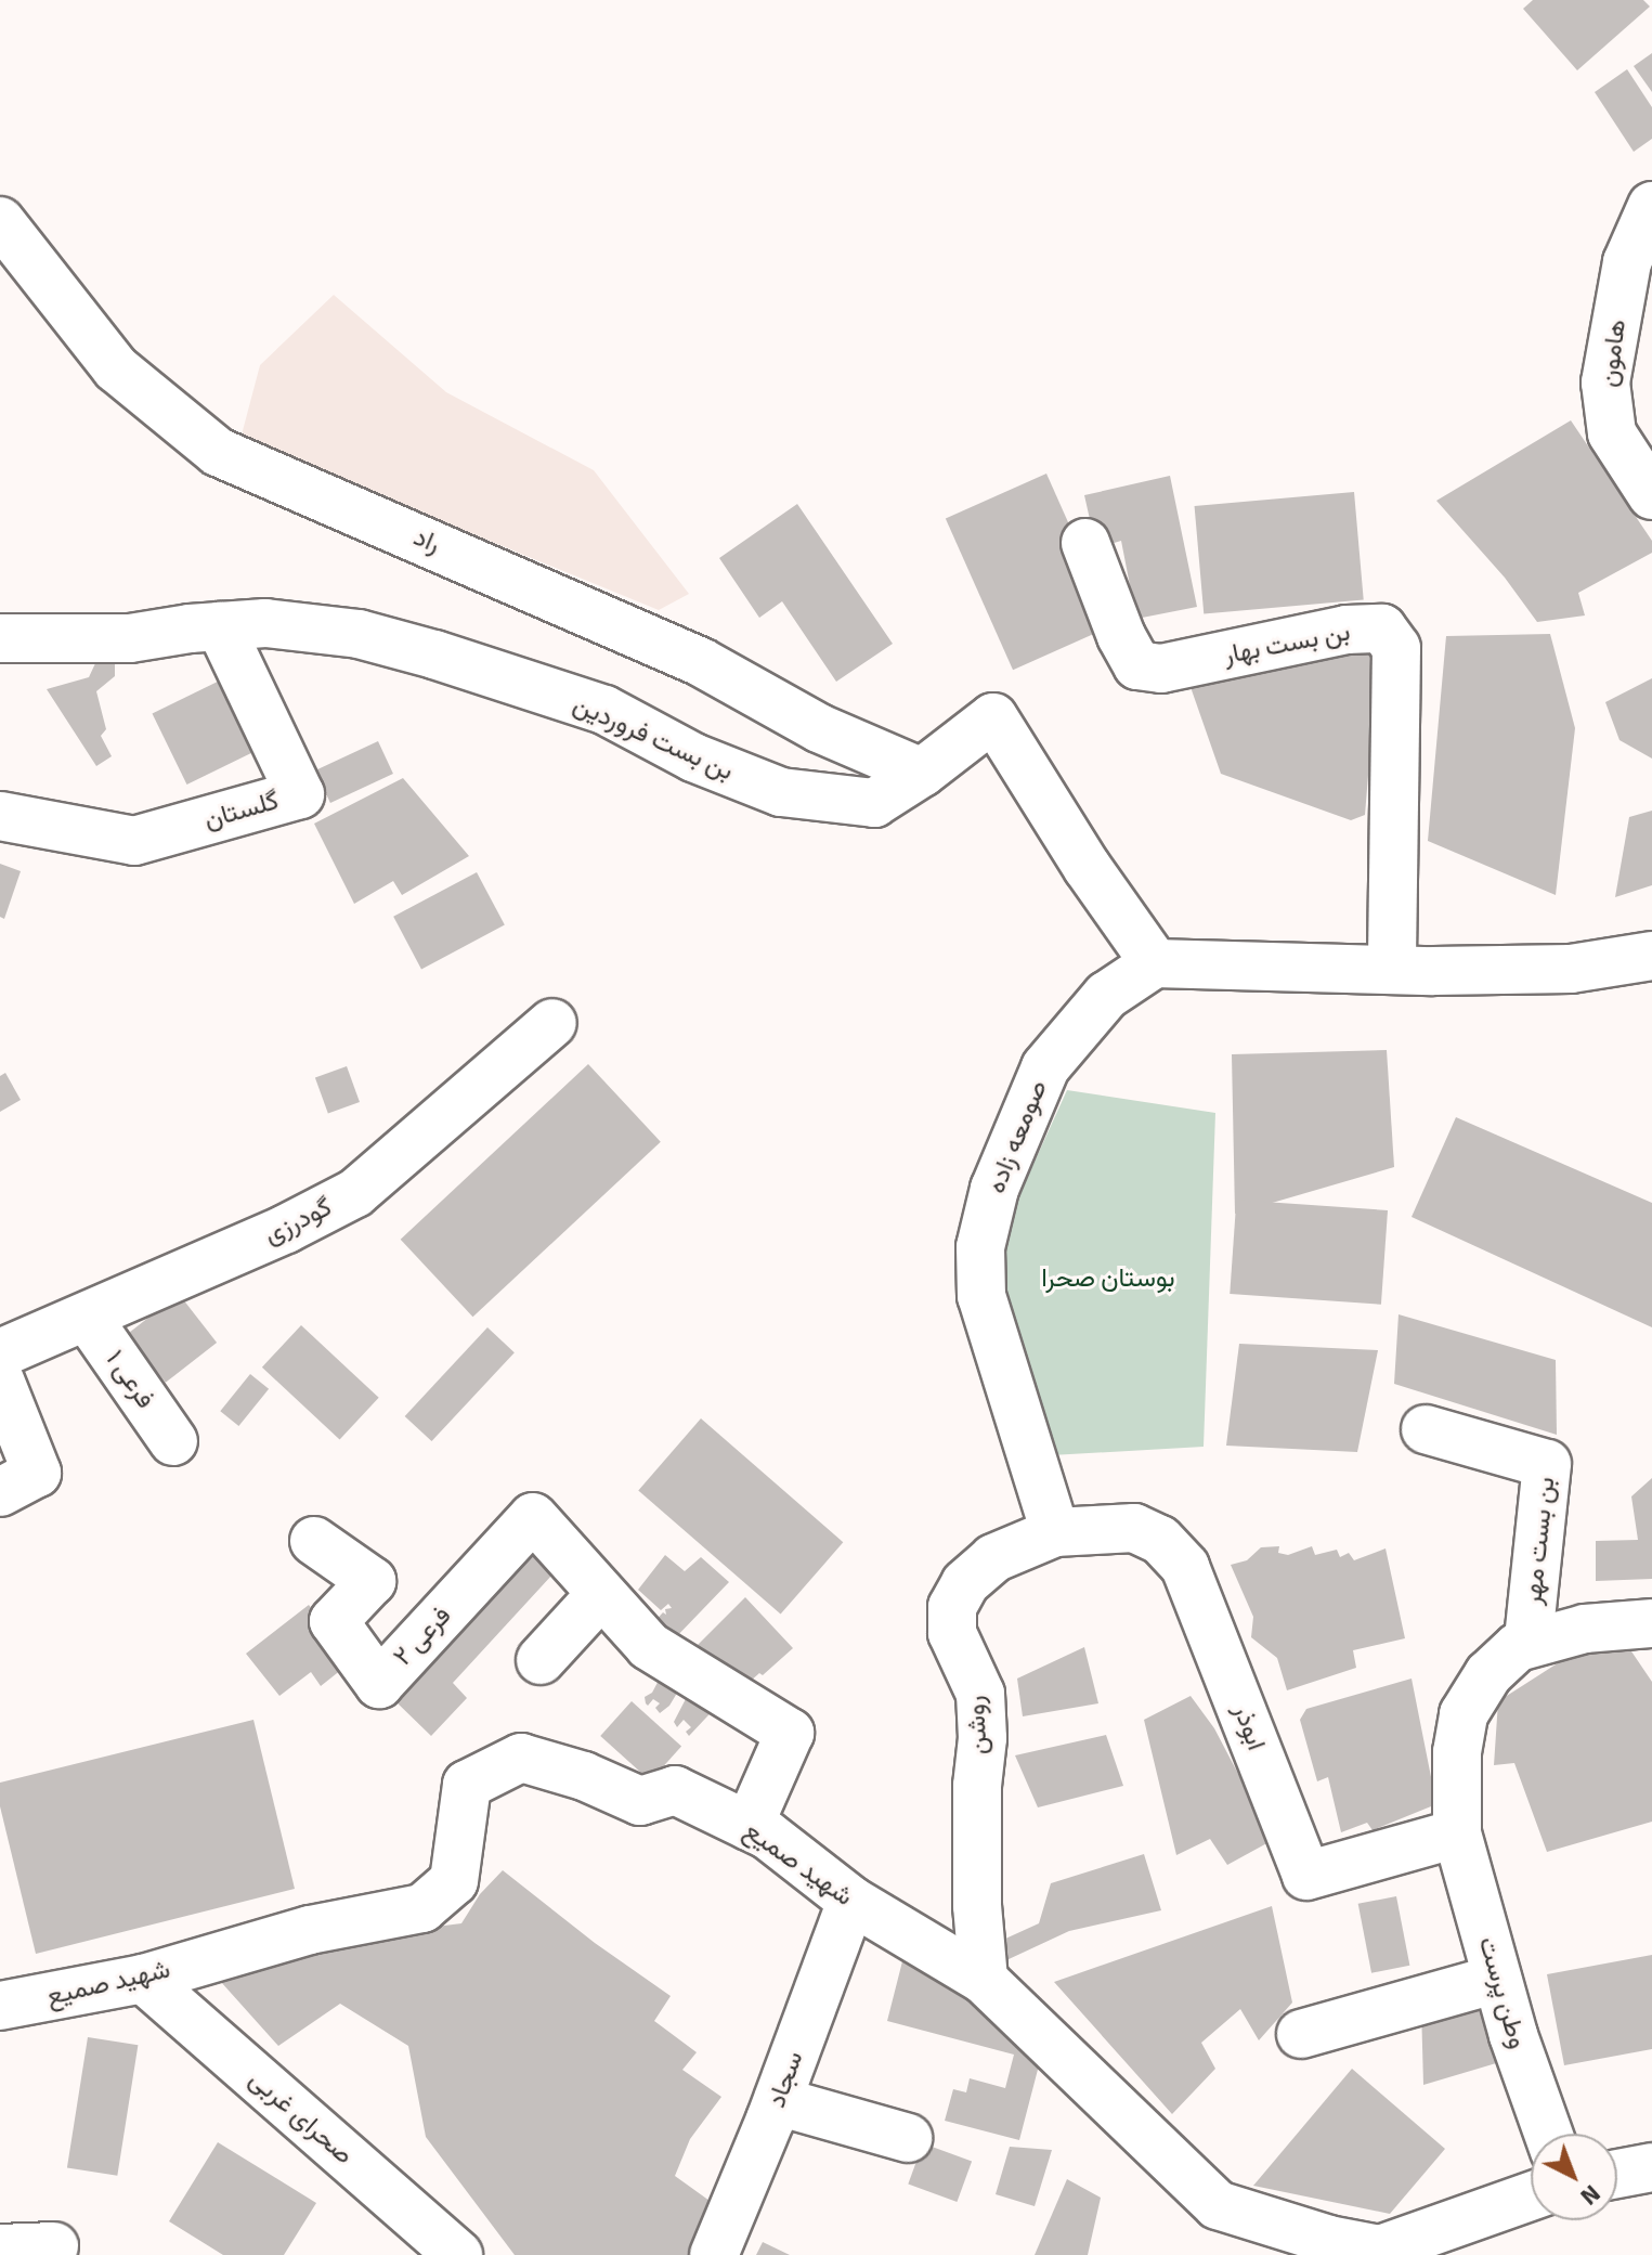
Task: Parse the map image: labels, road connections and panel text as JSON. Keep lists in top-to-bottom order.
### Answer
{
  "streets": {
    "street": [
      "هامون",
      "راد",
      "بن بست بهار",
      "بن بست فروردین",
      "گلستان",
      "صومعه زاده",
      "گودرزی",
      "فرعی ۱",
      "بن بست مهر",
      "فرعی ۲",
      "روشن",
      "ابوذر",
      "شهید صمیع",
      "وطن پرست",
      "سجاد",
      "صحرای غربی"
    ]
  },
  "crossings": [
    ["راد", "بن بست فروردین"],
    ["بن بست فروردین", "گلستان"],
    ["بن بست فروردین", "صومعه زاده"],
    ["صومعه زاده", "روشن"],
    ["صومعه زاده", "ابوذر"],
    ["گودرزی", "فرعی ۱"],
    ["بن بست مهر", "وطن پرست"],
    ["روشن", "ابوذر"],
    ["روشن", "شهید صمیع"],
    ["ابوذر", "وطن پرست"],
    ["شهید صمیع", "سجاد"],
    ["شهید صمیع", "صحرای غربی"]
  ],
  "parks": ["بوستان صحرا"],
  "north": "bottom right"
}
